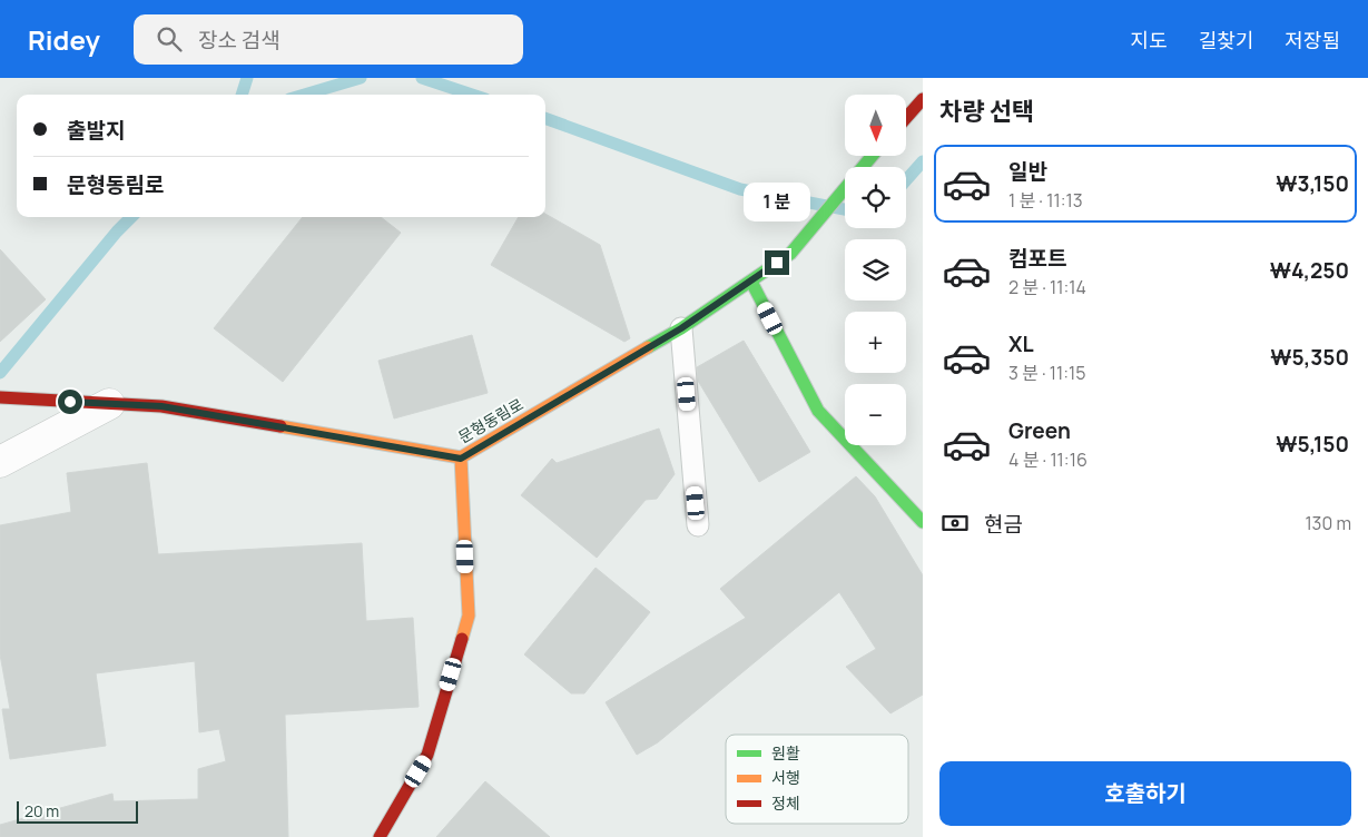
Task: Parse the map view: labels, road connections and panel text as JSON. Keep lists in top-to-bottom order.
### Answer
{
  "streets": {
    "street": ["문형동림로"]
  },
  "legend": ["원활", "서행", "정체"],
  "scale_bar": "20 m",
  "north": "bottom",
  "page": {
    "header": "Ridey",
    "search": "장소 검색",
    "nav": ["지도", "길찾기", "저장됨"],
    "heading": "차량 선택",
    "map_buttons": ["+", "−"],
    "banner": ["출발지", "문형동림로"],
    "list": [
      {
        "name": "일반",
        "note": "1 분 · 11:13",
        "value": "₩3,150"
      },
      {
        "name": "컴포트",
        "note": "2 분 · 11:14",
        "value": "₩4,250"
      },
      {
        "name": "XL",
        "note": "3 분 · 11:15",
        "value": "₩5,350"
      },
      {
        "name": "Green",
        "note": "4 분 · 11:16",
        "value": "₩5,150"
      }
    ],
    "bubble": "1 분",
    "pay": ["현금", "130 m"],
    "buttons": "호출하기",
    "scale": "20 m"
  }
}
